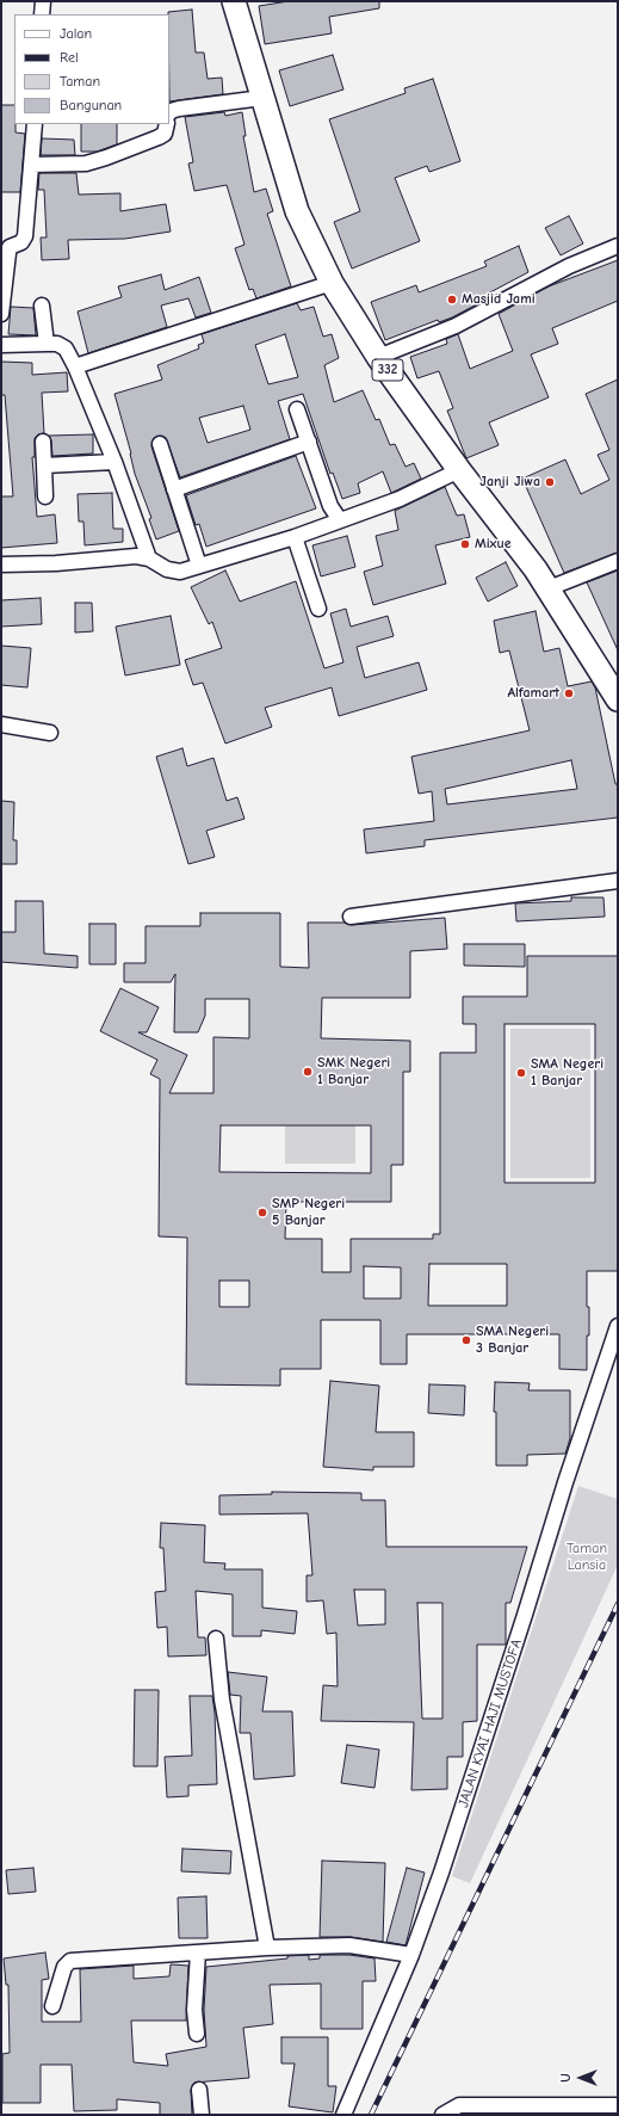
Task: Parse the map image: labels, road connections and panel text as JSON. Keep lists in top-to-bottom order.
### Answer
{
  "streets": {
    "main road": ["332"],
    "street": ["JALAN KYAI HAJI MUSTOFA"]
  },
  "parks": ["Taman Lansia"],
  "places": [
    "Masjid Jami",
    "Janji Jiwa",
    "Mixue",
    "Alfamart",
    "SMK Negeri 1 Banjar",
    "SMA Negeri 1 Banjar",
    "SMP Negeri 5 Banjar",
    "SMA Negeri 3 Banjar"
  ],
  "legend": [
    "Jalan",
    "Rel",
    "Taman",
    "Bangunan"
  ],
  "north": "left"
}
